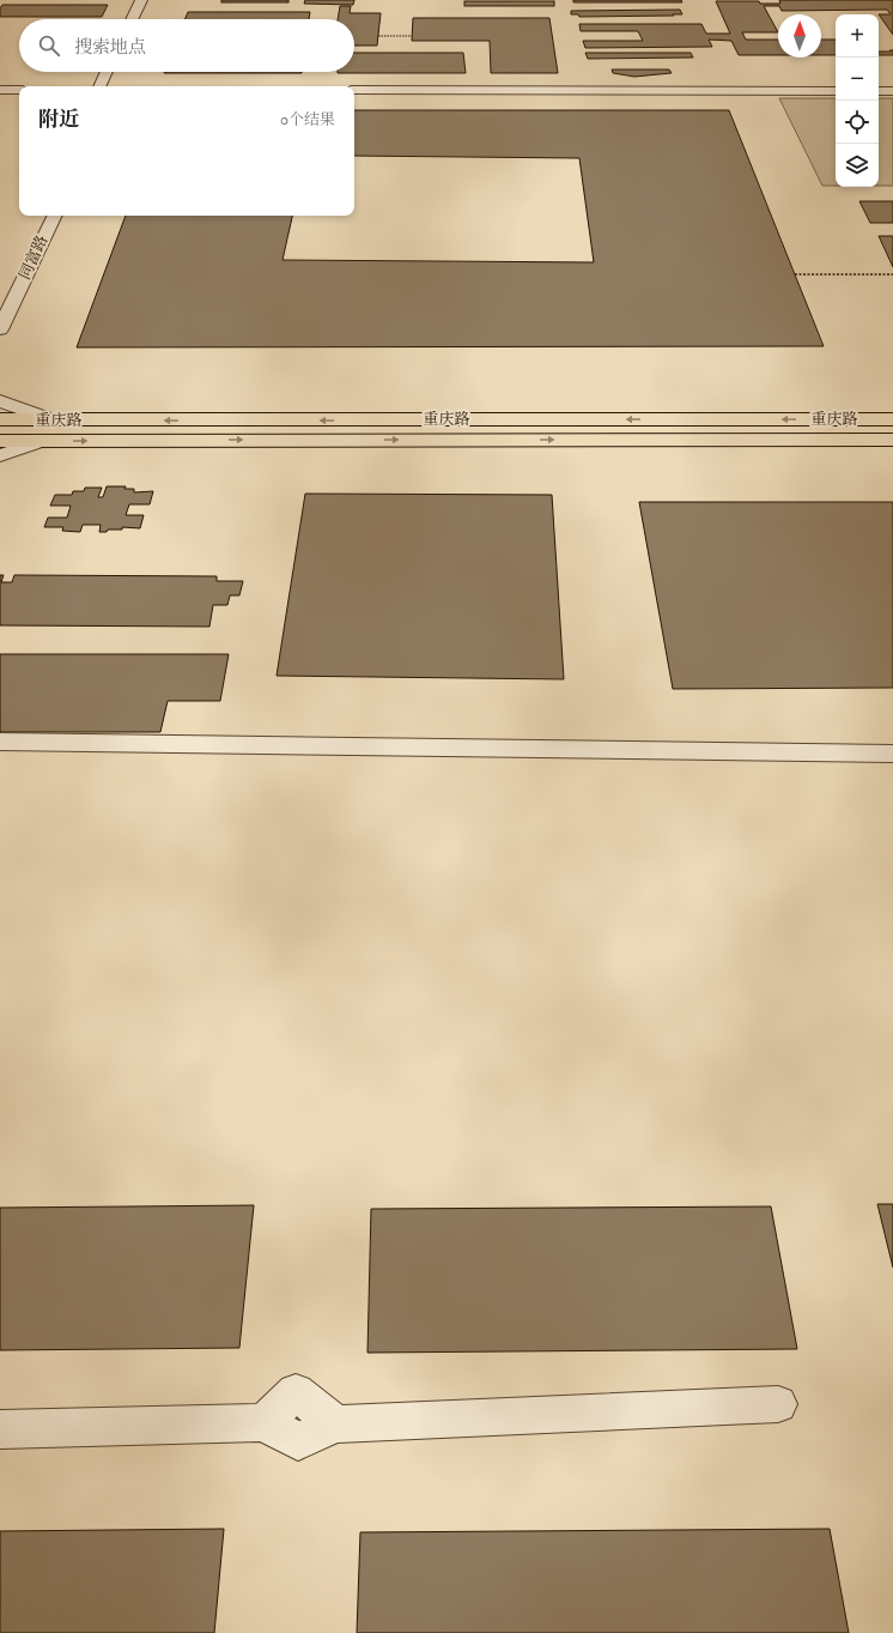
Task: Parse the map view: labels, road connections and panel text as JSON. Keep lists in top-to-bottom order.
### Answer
{
  "streets": {
    "main road": ["重庆路"],
    "street": ["同富路"]
  },
  "north": "top",
  "page": {
    "map_buttons": ["+", "−"],
    "search": "搜索地点",
    "heading": ["附近", "0个结果"]
  }
}
